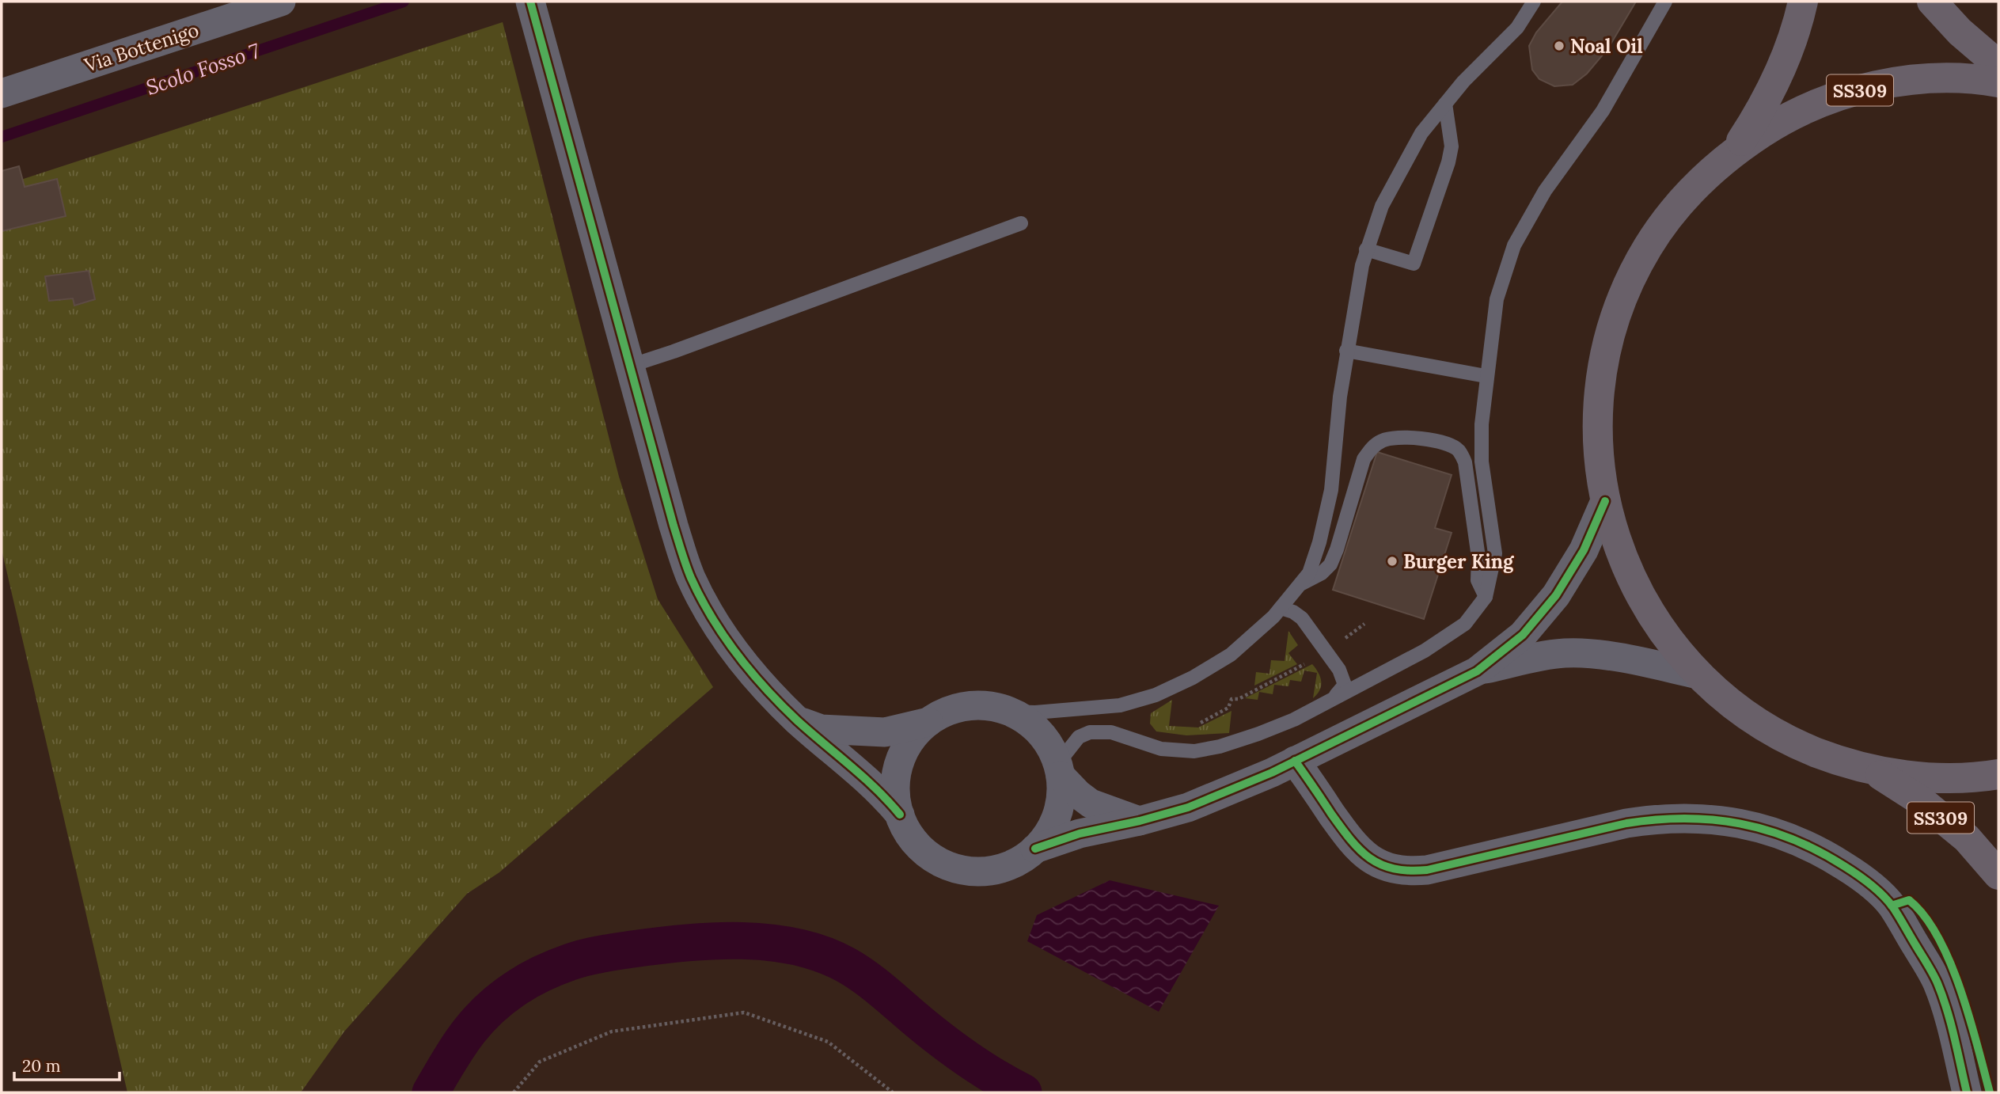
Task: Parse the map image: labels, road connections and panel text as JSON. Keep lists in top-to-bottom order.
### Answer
{
  "streets": {
    "main road": ["SS309"],
    "street": ["Via Bottenigo"]
  },
  "water": ["Scolo Fosso 7"],
  "places": ["Noal Oil", "Burger King"],
  "scale_bar": "20 m"
}
